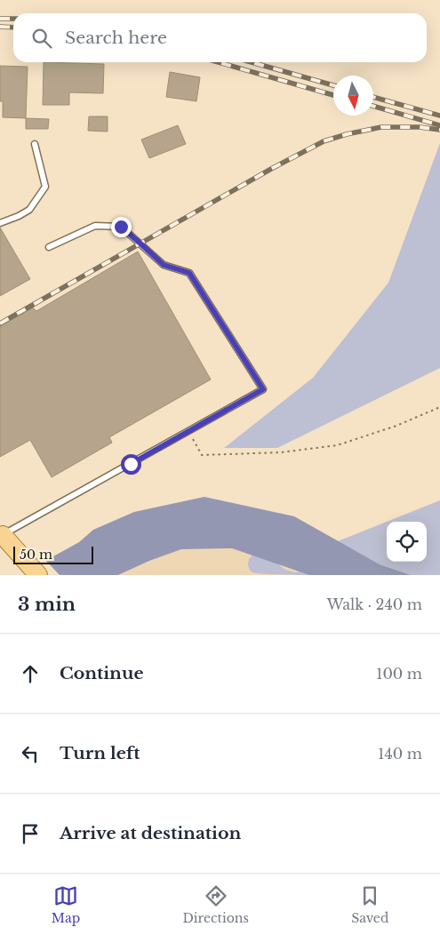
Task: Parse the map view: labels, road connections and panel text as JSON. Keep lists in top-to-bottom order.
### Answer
{
  "scale_bar": "50 m",
  "north": "bottom",
  "page": {
    "search": "Search here",
    "scale": "50 m",
    "heading": ["3 min", "Walk · 240 m"],
    "list": [
      ["Continue", "100 m"],
      ["Turn left", "140 m"],
      "Arrive at destination"
    ],
    "nav": ["Map", "Directions", "Saved"]
  }
}
